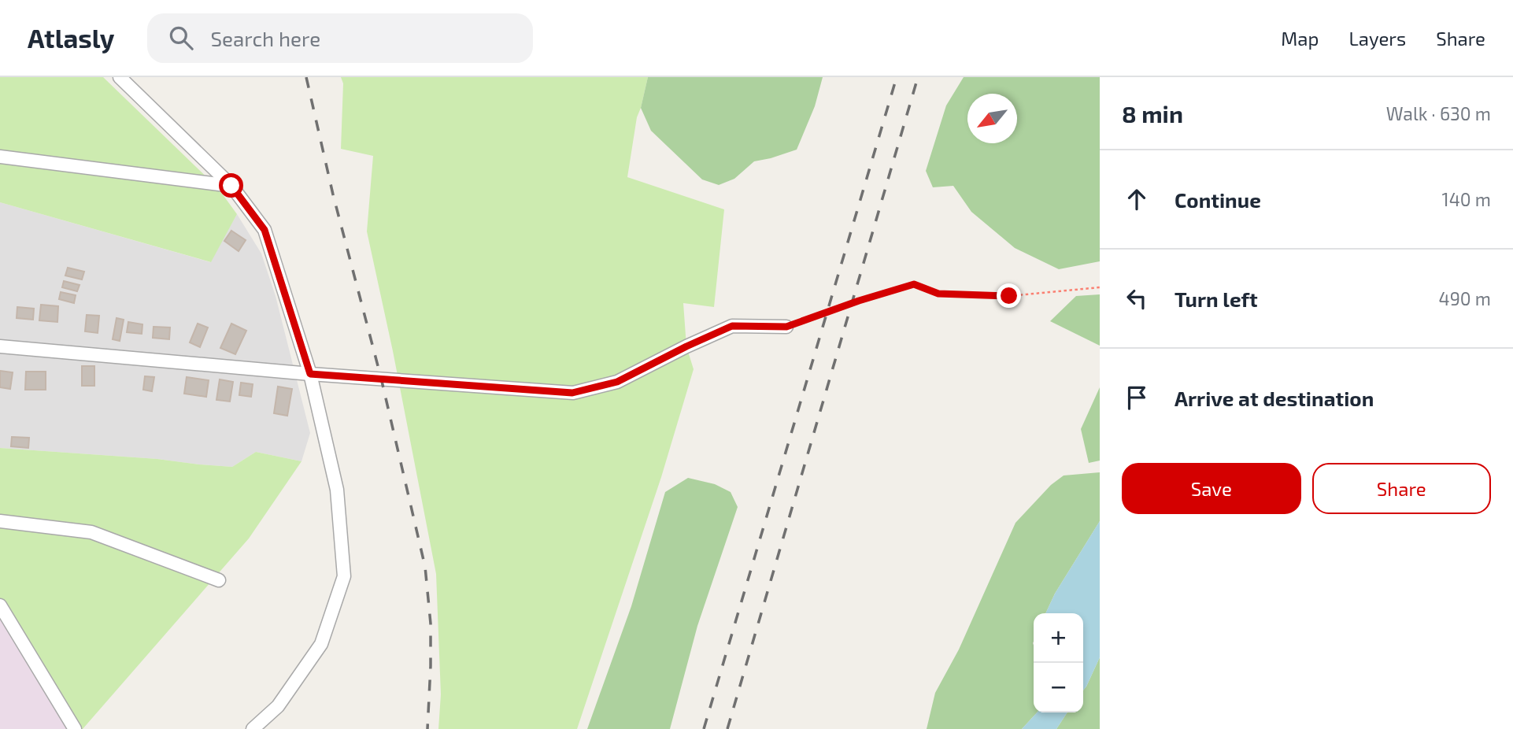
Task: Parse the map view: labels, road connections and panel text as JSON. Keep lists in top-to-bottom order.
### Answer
{
  "north": "bottom left",
  "page": {
    "header": "Atlasly",
    "search": "Search here",
    "nav": ["Map", "Layers", "Share"],
    "heading": ["8 min", "Walk · 630 m"],
    "list": [
      ["Continue", "140 m"],
      ["Turn left", "490 m"],
      "Arrive at destination"
    ],
    "buttons": ["Save", "Share"],
    "map_buttons": ["+", "−"]
  }
}
